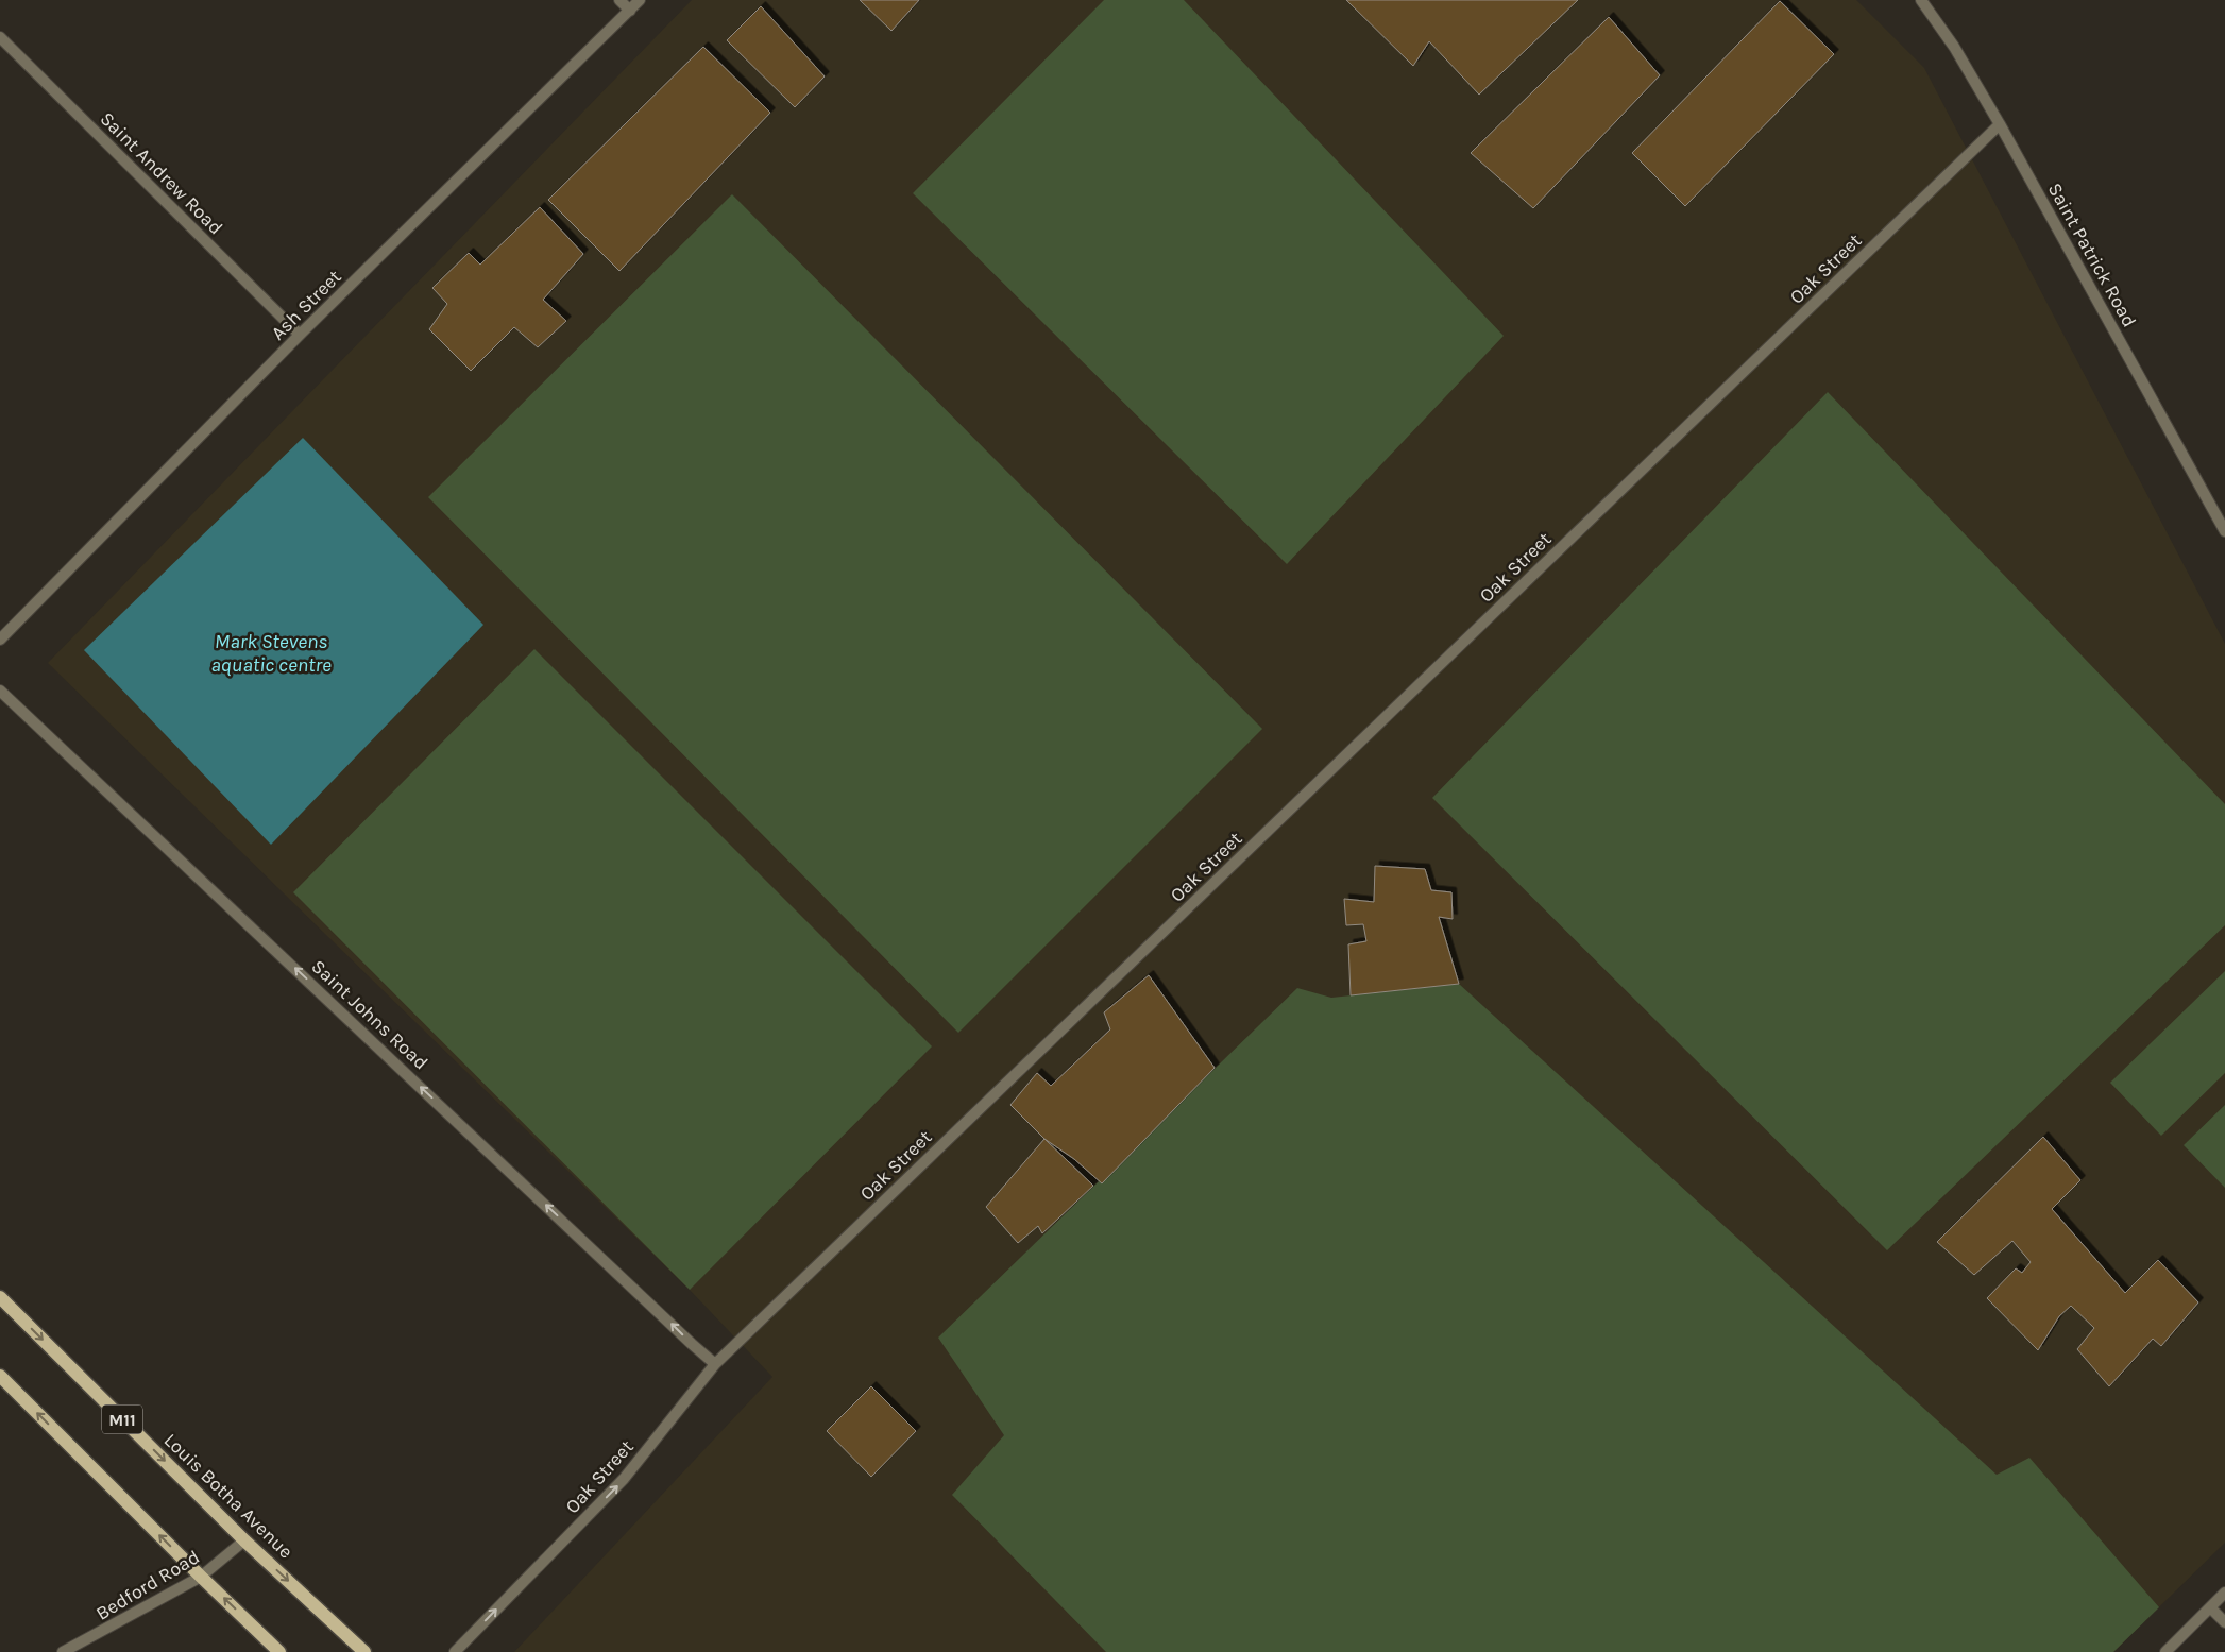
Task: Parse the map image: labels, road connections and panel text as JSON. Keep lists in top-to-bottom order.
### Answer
{
  "streets": {
    "main road": ["M11", "Louis Botha Avenue"],
    "street": [
      "Saint Andrew Road",
      "Saint Patrick Road",
      "Oak Street",
      "Ash Street",
      "Saint Johns Road",
      "Bedford Road"
    ]
  },
  "crossings": [
    ["Saint Andrew Road", "Ash Street"],
    ["Saint Patrick Road", "Oak Street"],
    ["Oak Street", "Saint Johns Road"],
    ["Louis Botha Avenue", "Bedford Road"]
  ],
  "one_way": ["Saint Johns Road"],
  "water": ["Mark Stevens aquatic centre"]
}
